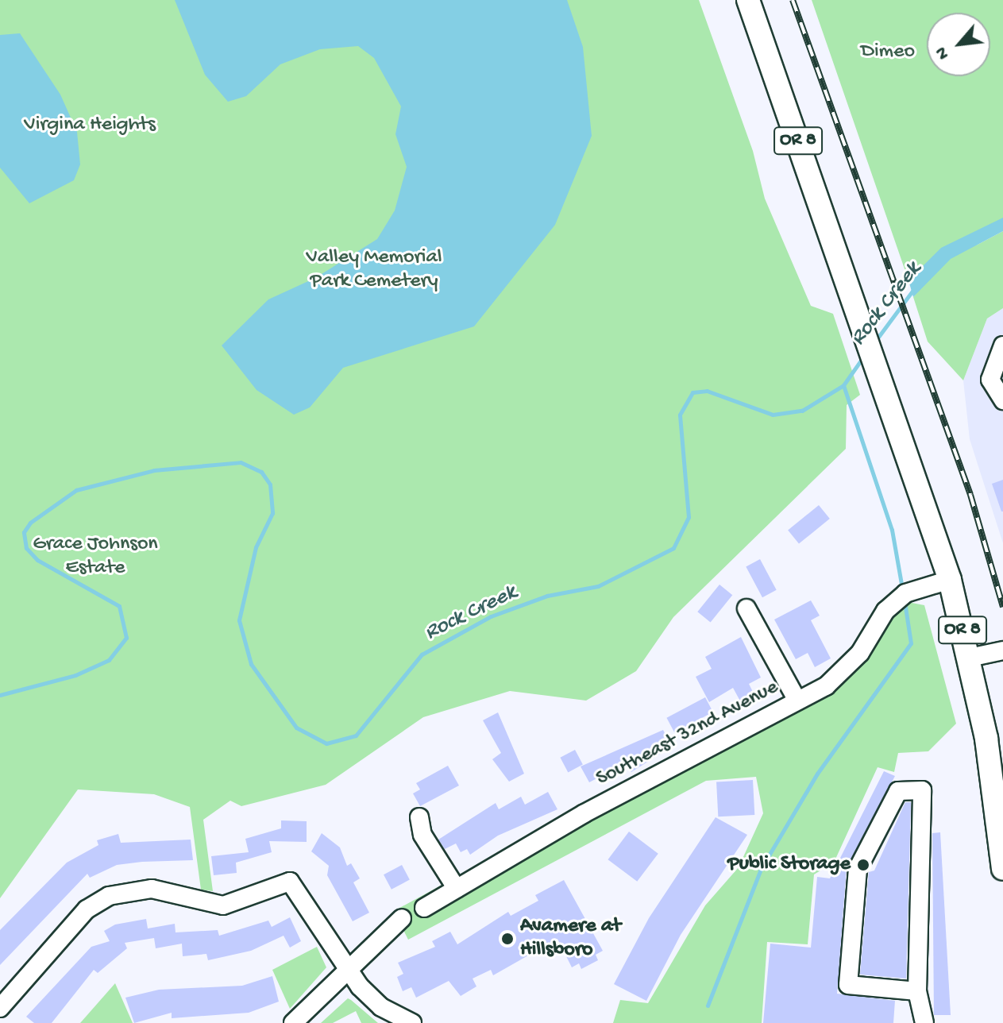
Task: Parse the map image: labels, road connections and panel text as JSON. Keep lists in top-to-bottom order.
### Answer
{
  "streets": {
    "main road": ["OR 8"],
    "street": ["Southeast 32nd Avenue"]
  },
  "crossings": [
    ["OR 8", "Southeast 32nd Avenue"]
  ],
  "water": ["Rock Creek"],
  "parks": [
    "Dimeo",
    "Virgina Heights",
    "Valley Memorial Park Cemetery",
    "Grace Johnson Estate"
  ],
  "places": ["Public Storage", "Avamere at Hillsboro"],
  "north": "bottom left"
}
